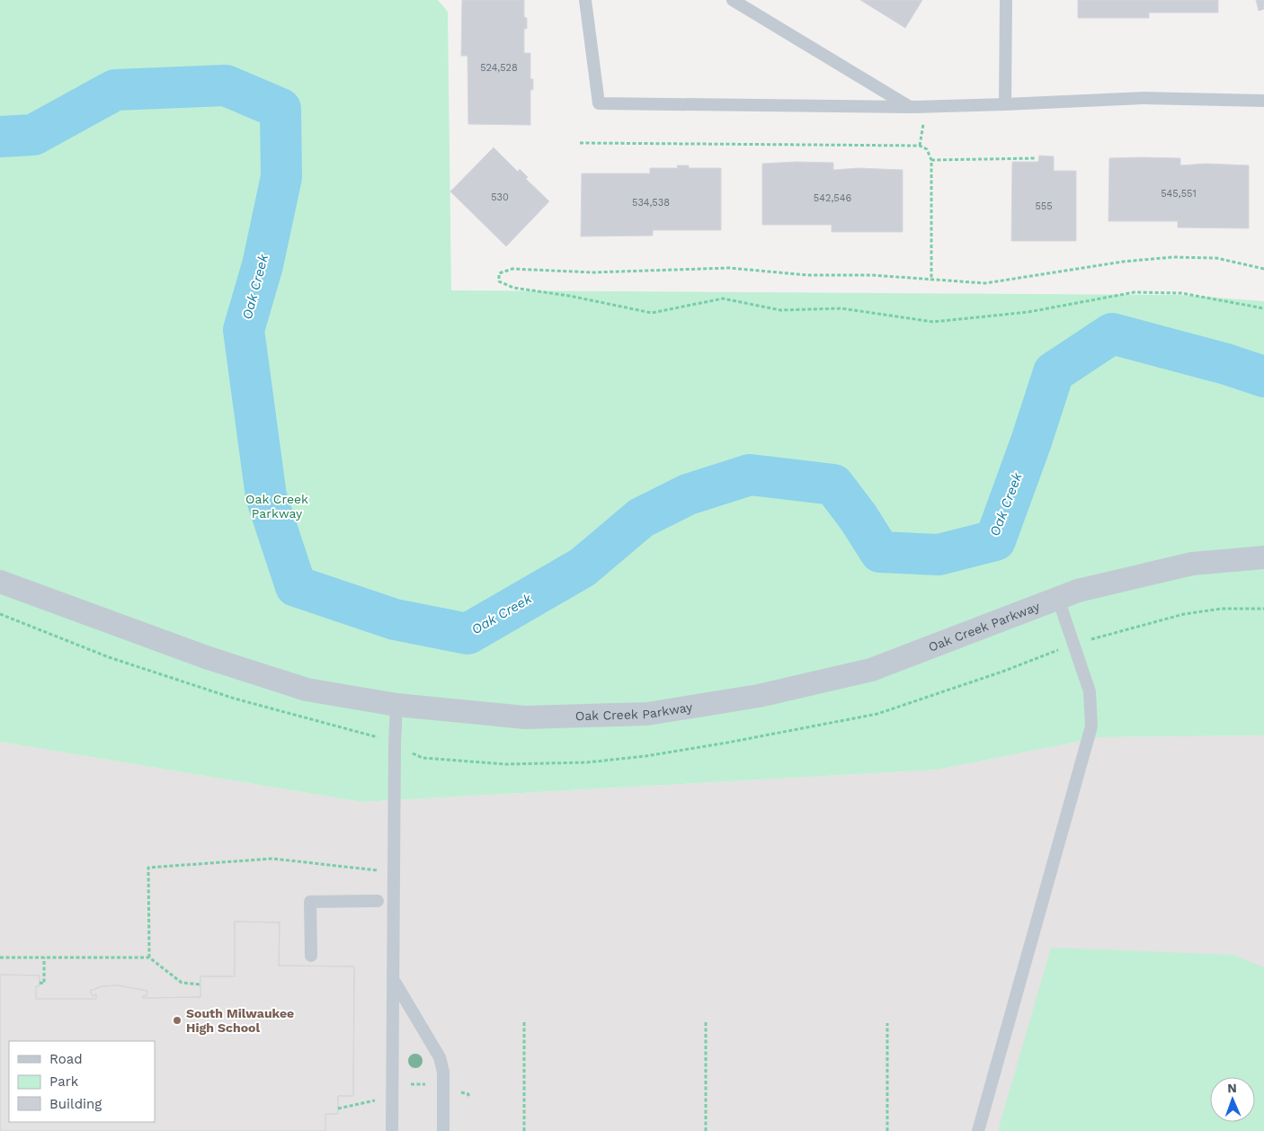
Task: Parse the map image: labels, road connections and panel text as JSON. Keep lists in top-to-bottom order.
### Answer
{
  "streets": {
    "street": ["Oak Creek Parkway"]
  },
  "water": ["Oak Creek"],
  "parks": ["Oak Creek Parkway"],
  "places": ["South Milwaukee High School"],
  "house_numbers": [
    "524,528",
    "545,551",
    "530",
    "542,546",
    "534,538",
    "555"
  ],
  "legend": ["Road", "Park", "Building"],
  "north": "top"
}
